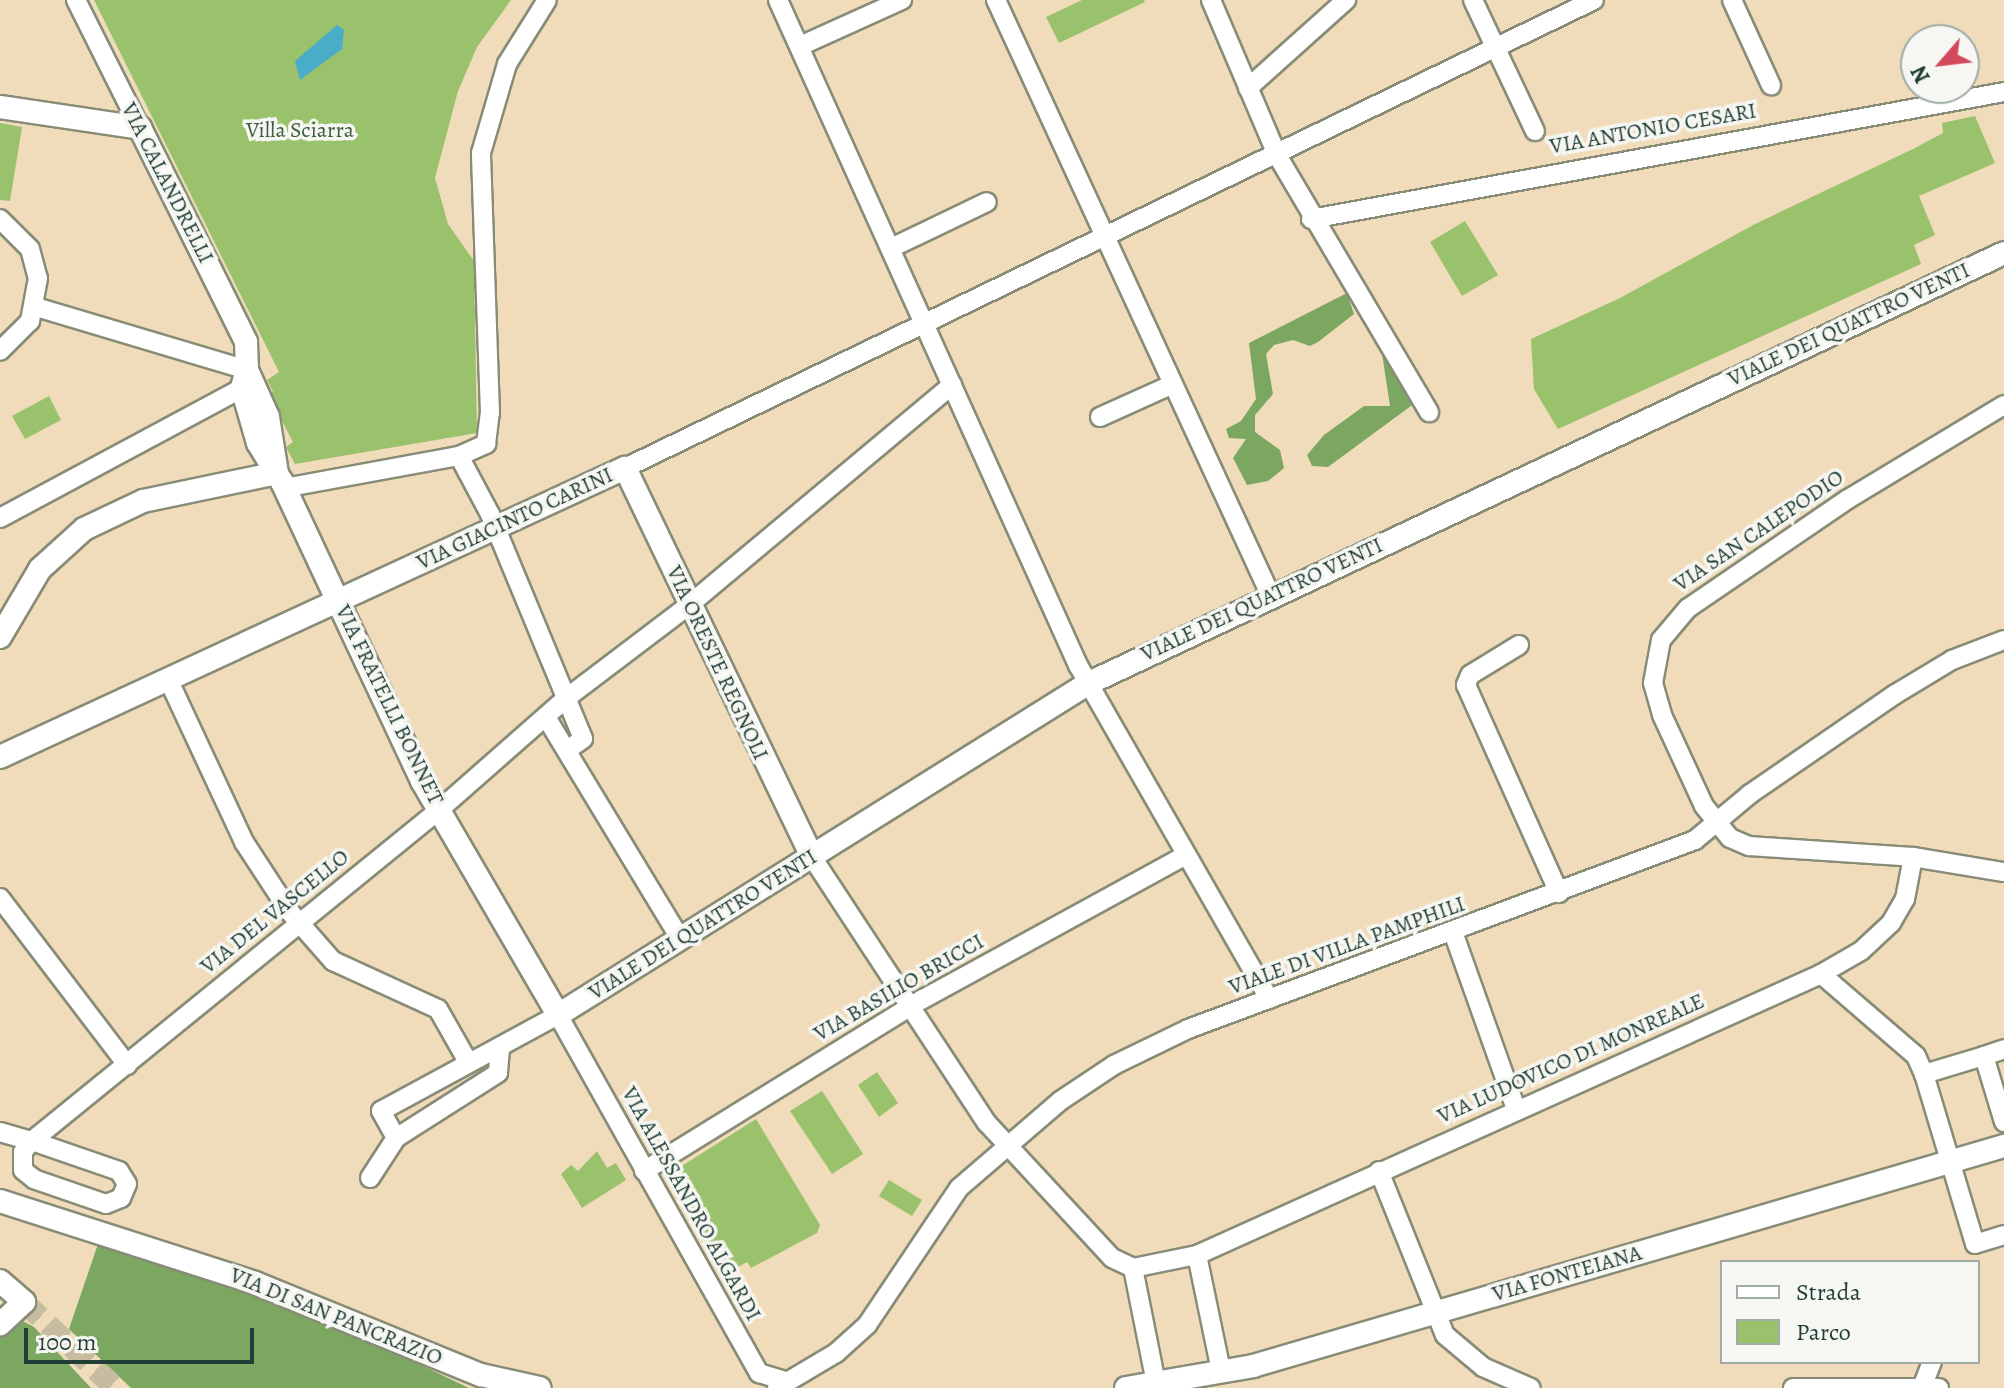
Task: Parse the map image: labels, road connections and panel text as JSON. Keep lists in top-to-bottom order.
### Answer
{
  "streets": {
    "street": [
      "VIA ANTONIO CESARI",
      "VIA CALANDRELLI",
      "VIALE DEI QUATTRO VENTI",
      "VIA GIACINTO CARINI",
      "VIA SAN CALEPODIO",
      "VIA ORESTE REGNOLI",
      "VIA FRATELLI BONNET",
      "VIA DEL VASCELLO",
      "VIALE DI VILLA PAMPHILI",
      "VIA BASILIO BRICCI",
      "VIA LUDOVICO DI MONREALE",
      "VIA ALESSANDRO ALGARDI",
      "VIA FONTEIANA",
      "VIA DI SAN PANCRAZIO"
    ]
  },
  "crossings": [
    ["VIA CALANDRELLI", "VIA FRATELLI BONNET"],
    ["VIALE DEI QUATTRO VENTI", "VIA ORESTE REGNOLI"],
    ["VIALE DEI QUATTRO VENTI", "VIA FRATELLI BONNET"],
    ["VIALE DEI QUATTRO VENTI", "VIA ALESSANDRO ALGARDI"],
    ["VIA GIACINTO CARINI", "VIA ORESTE REGNOLI"],
    ["VIA GIACINTO CARINI", "VIA FRATELLI BONNET"],
    ["VIA SAN CALEPODIO", "VIALE DI VILLA PAMPHILI"],
    ["VIA FRATELLI BONNET", "VIA DEL VASCELLO"],
    ["VIA FRATELLI BONNET", "VIA ALESSANDRO ALGARDI"],
    ["VIALE DI VILLA PAMPHILI", "VIA ALESSANDRO ALGARDI"],
    ["VIA BASILIO BRICCI", "VIA ALESSANDRO ALGARDI"]
  ],
  "parks": ["Villa Sciarra"],
  "legend": ["Strada", "Parco"],
  "scale_bar": "100 m",
  "north": "bottom left"
}
